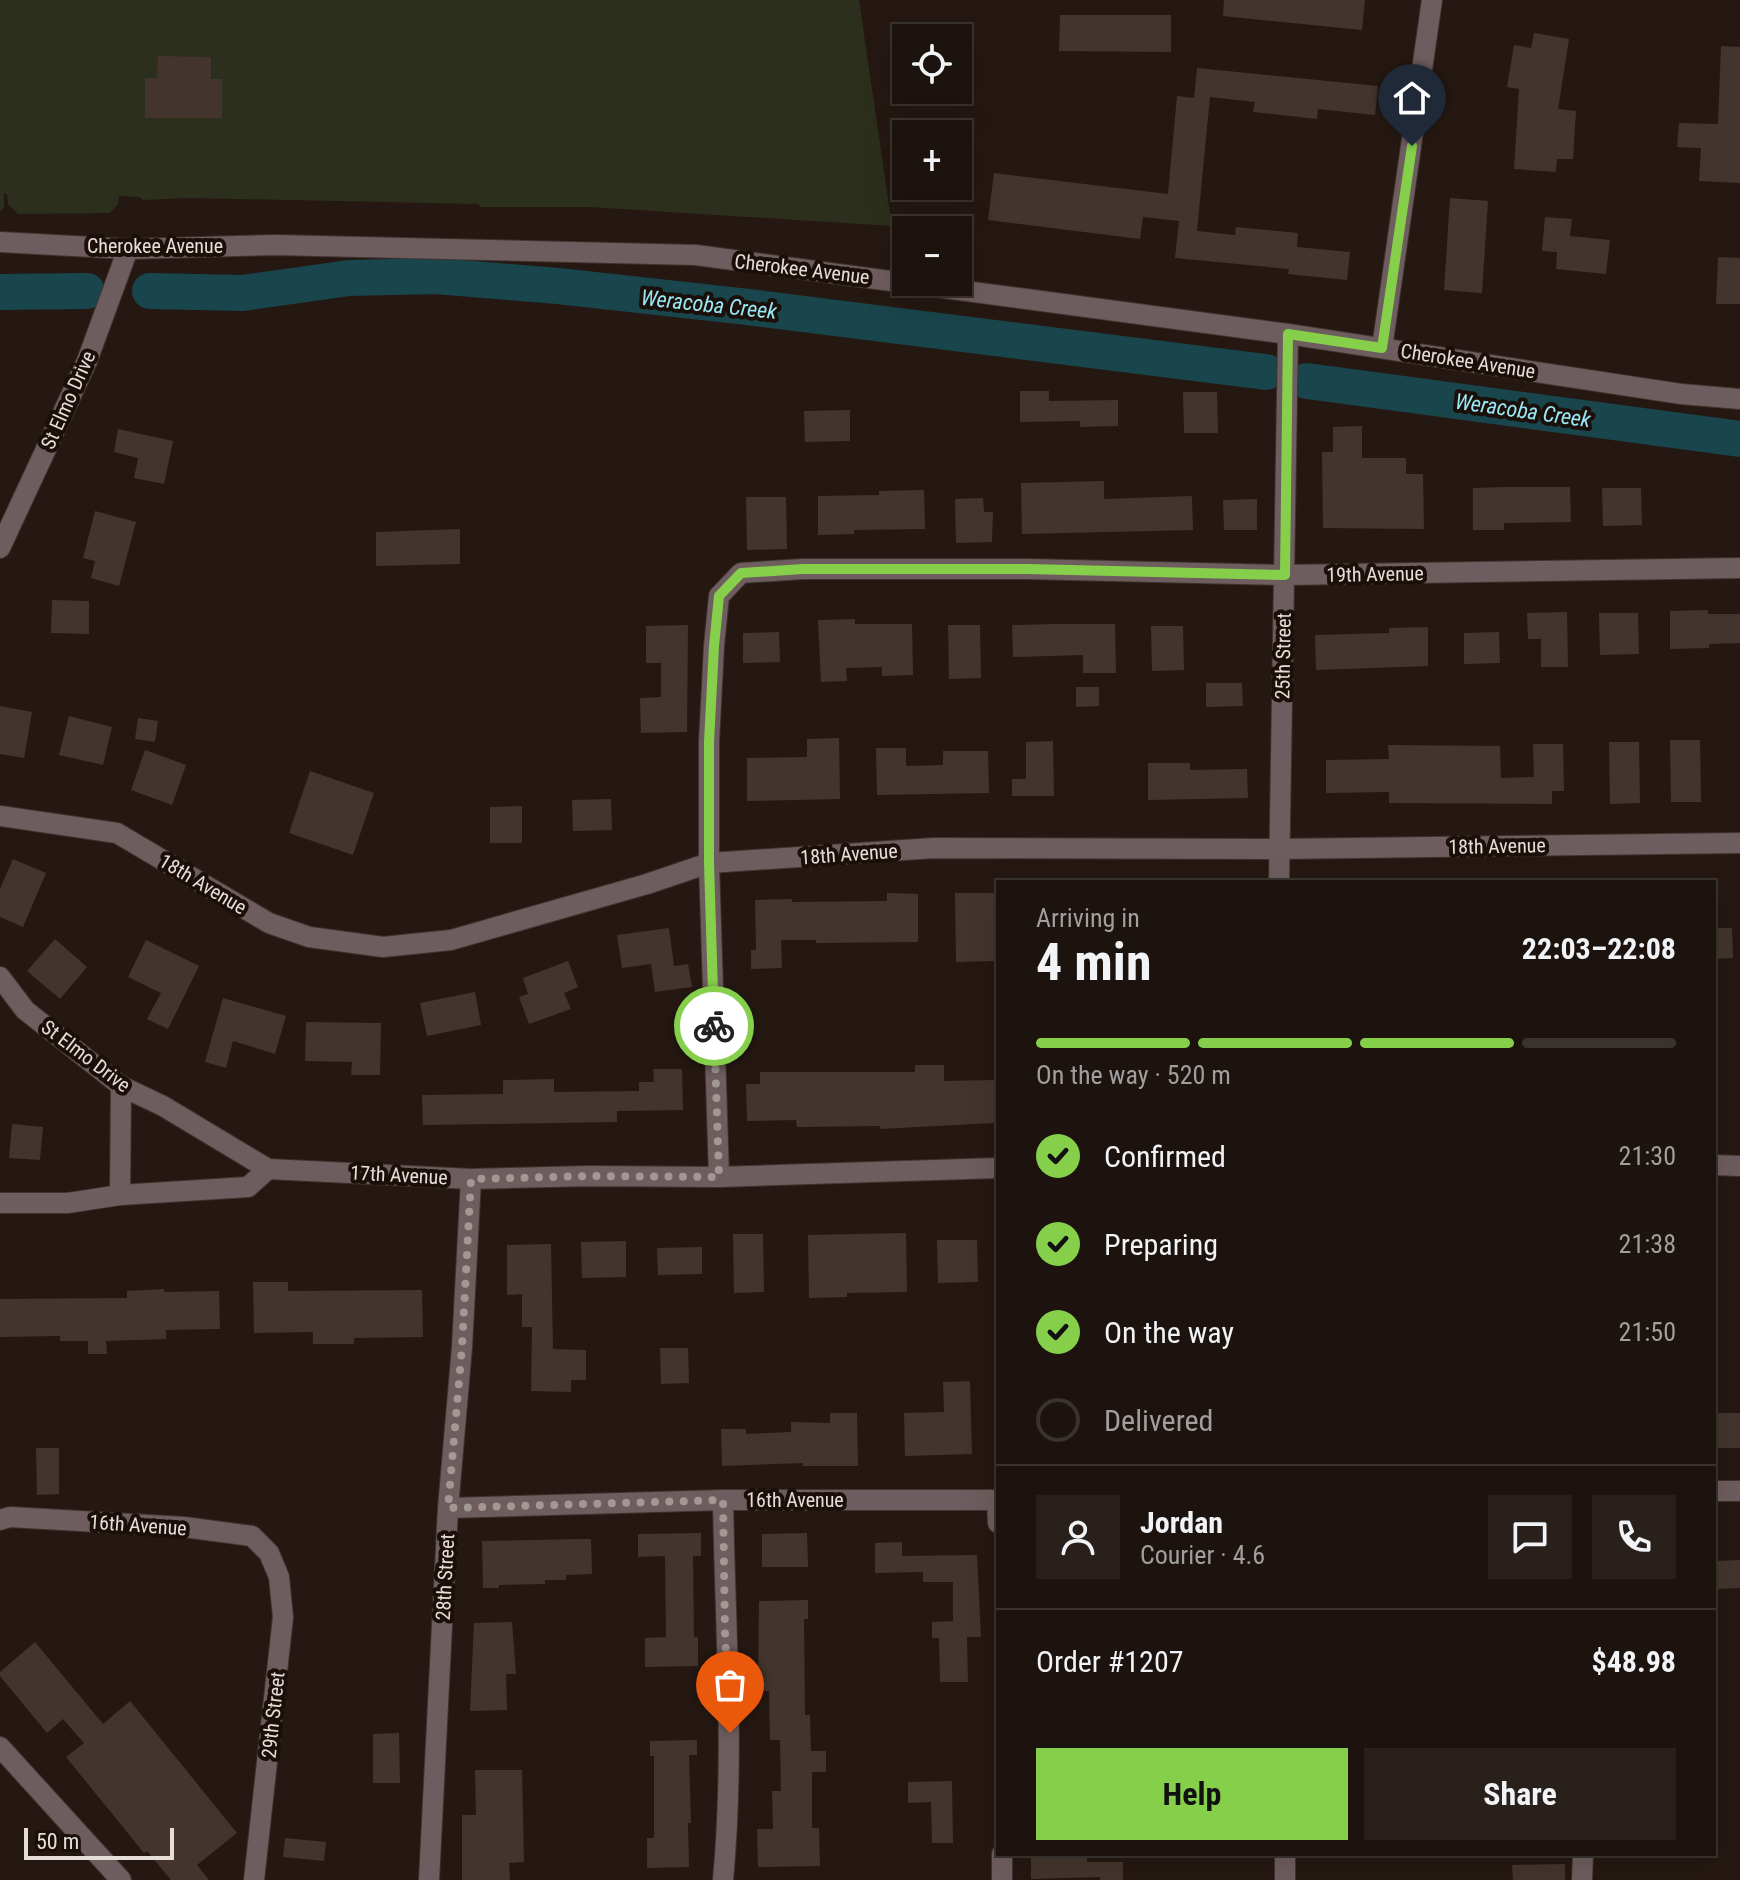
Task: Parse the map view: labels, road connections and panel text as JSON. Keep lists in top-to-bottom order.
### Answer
{
  "streets": {
    "street": [
      "Cherokee Avenue",
      "St Elmo Drive",
      "19th Avenue",
      "25th Street",
      "18th Avenue",
      "17th Avenue",
      "16th Avenue",
      "28th Street",
      "29th Street"
    ]
  },
  "crossings": [
    ["Cherokee Avenue", "St Elmo Drive"],
    ["Cherokee Avenue", "25th Street"],
    ["St Elmo Drive", "17th Avenue"],
    ["19th Avenue", "25th Street"],
    ["19th Avenue", "18th Avenue"],
    ["19th Avenue", "17th Avenue"],
    ["25th Street", "18th Avenue"],
    ["17th Avenue", "28th Street"],
    ["16th Avenue", "28th Street"],
    ["16th Avenue", "29th Street"]
  ],
  "water": ["Weracoba Creek"],
  "scale_bar": "50 m",
  "page": {
    "map_buttons": ["+", "−"],
    "heading": ["4 min", "Arriving in", "22:03–22:08"],
    "panel": [
      "Jordan",
      "Courier · 4.6",
      "Order #1207",
      "$48.98"
    ],
    "bar": "On the way · 520 m",
    "list": [
      ["Confirmed", "21:30"],
      ["Preparing", "21:38"],
      ["On the way", "21:50"],
      "Delivered"
    ],
    "buttons": ["Help", "Share"],
    "scale": "50 m"
  }
}
